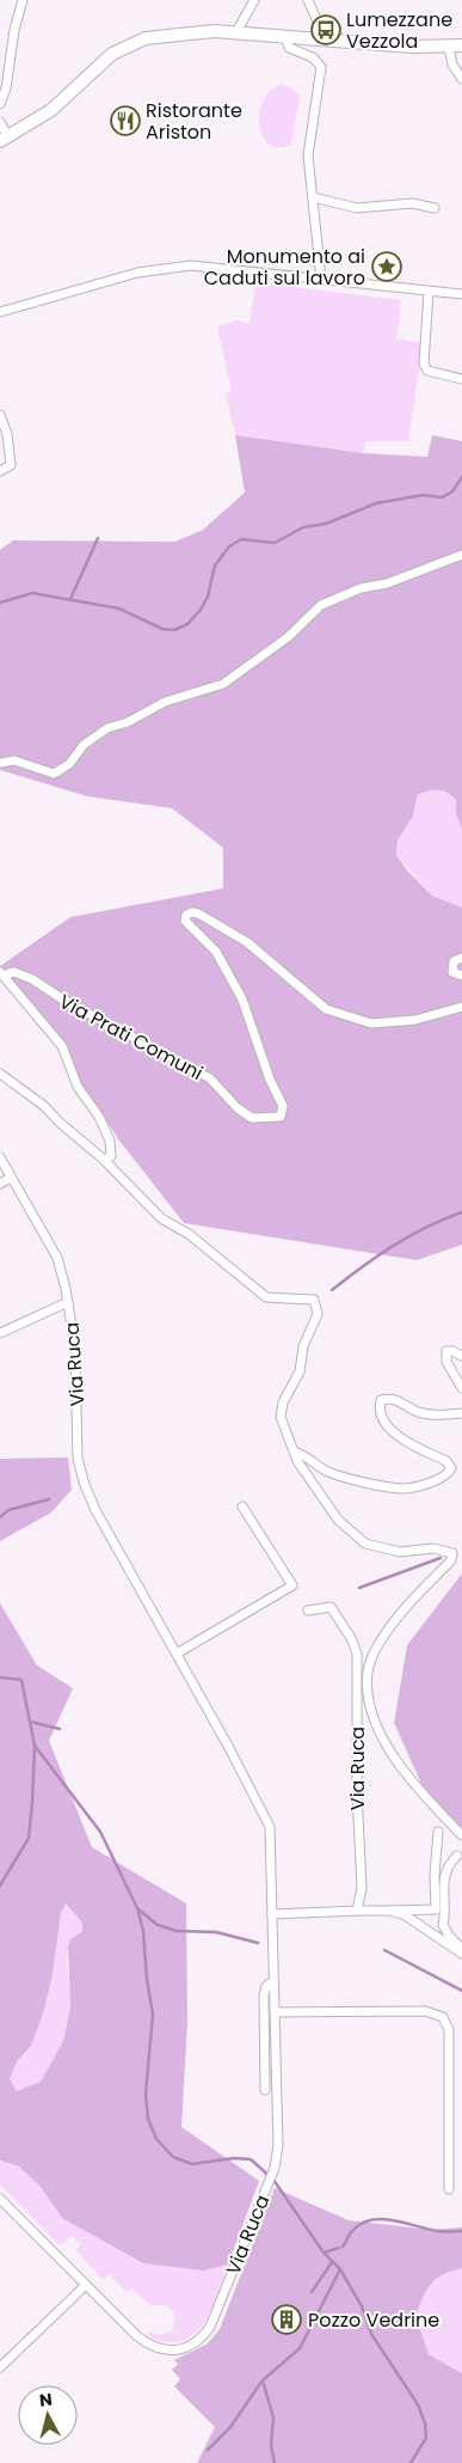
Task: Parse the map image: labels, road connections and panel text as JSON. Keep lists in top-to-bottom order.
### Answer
{
  "streets": {
    "street": ["Via Prati Comuni", "Via Ruca"]
  },
  "places": {
    "bus stop": ["Lumezzane Vezzola"],
    "restaurant": ["Ristorante Ariston"],
    "place": ["Monumento ai Caduti sul lavoro"],
    "building": ["Pozzo Vedrine"]
  },
  "north": "top"
}
